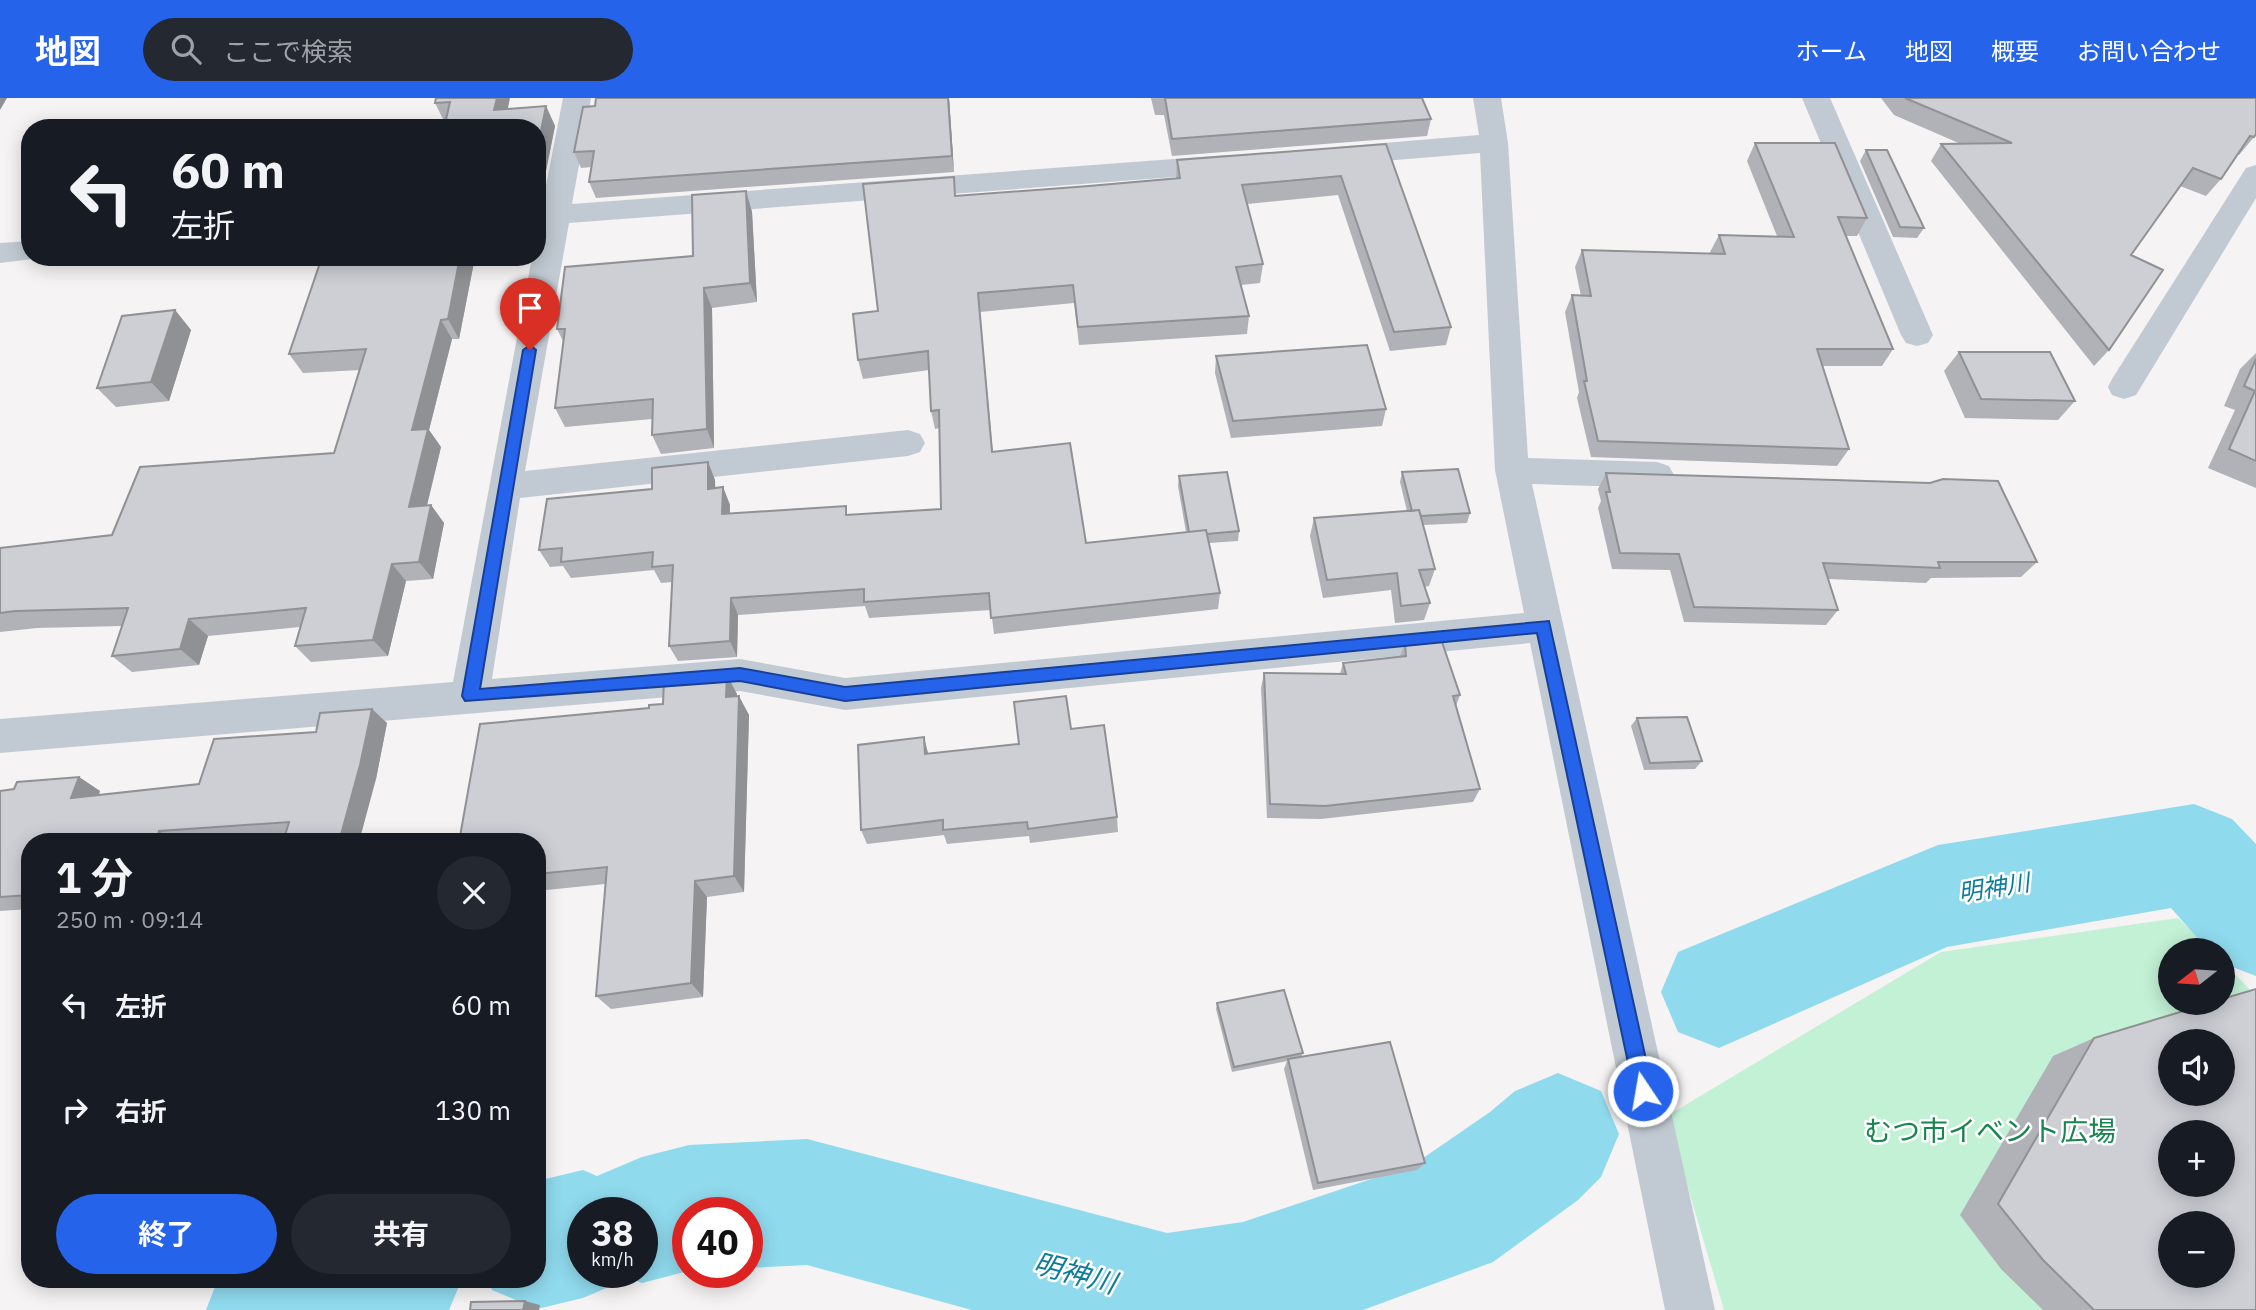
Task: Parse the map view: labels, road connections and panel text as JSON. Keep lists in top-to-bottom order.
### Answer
{
  "water": ["明神川"],
  "parks": ["むつ市イベント広場"],
  "north": "left",
  "page": {
    "header": "地図",
    "search": "ここで検索",
    "nav": [
      "ホーム",
      "地図",
      "概要",
      "お問い合わせ"
    ],
    "turn": ["60 m", "左折"],
    "heading": ["1 分", "250 m · 09:14"],
    "map_buttons": ["+", "−"],
    "list": [
      {
        "name": "左折",
        "value": "60 m"
      },
      {
        "name": "右折",
        "value": "130 m"
      }
    ],
    "buttons": ["終了", "共有"],
    "speed": "38 km/h",
    "limit": "40"
  }
}
